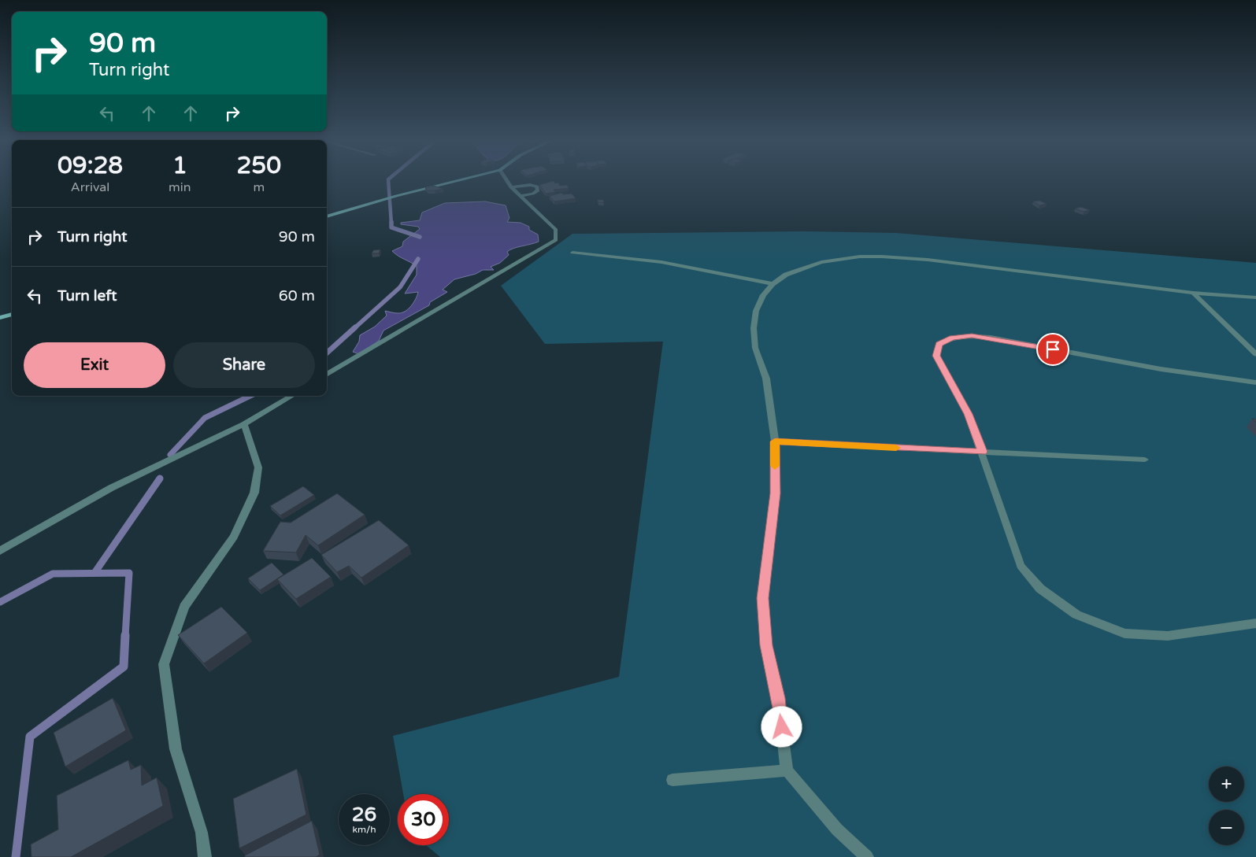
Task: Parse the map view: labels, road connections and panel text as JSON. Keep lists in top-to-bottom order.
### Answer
{
  "page": {
    "turn": ["90 m", "Turn right"],
    "eta": [
      "09:28",
      "Arrival",
      "1",
      "min",
      "250",
      "m"
    ],
    "list": [
      {
        "name": "Turn right",
        "value": "90 m"
      },
      {
        "name": "Turn left",
        "value": "60 m"
      }
    ],
    "buttons": ["Exit", "Share"],
    "map_buttons": ["+", "−"],
    "speed": "26 km/h",
    "limit": "30"
  }
}
